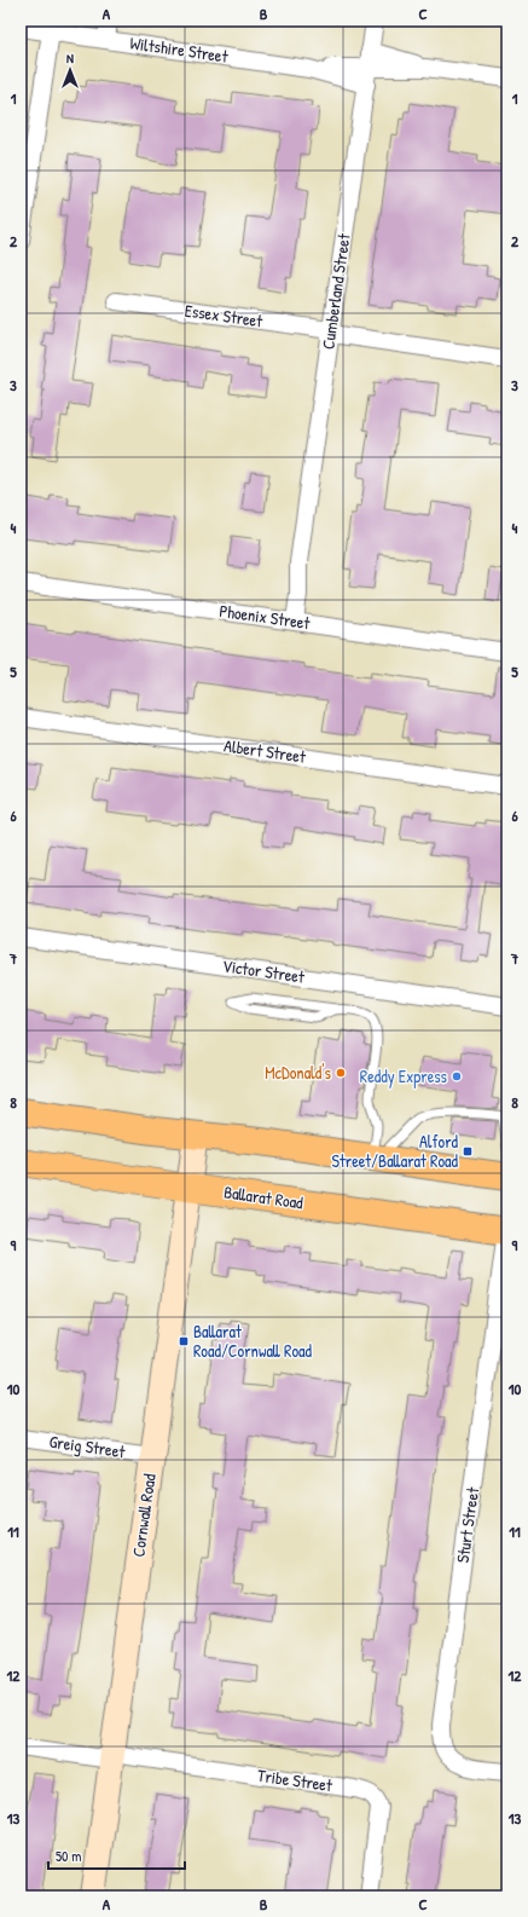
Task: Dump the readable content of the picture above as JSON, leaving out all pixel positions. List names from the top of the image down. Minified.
{"streets":{"highway":["Ballarat Road"],"street":["Wiltshire Street","Cumberland Street","Essex Street","Phoenix Street","Albert Street","Victor Street","Greig Street","Cornwall Road","Sturt Street","Tribe Street"]},"crossings":[["Wiltshire Street","Cumberland Street"],["Cumberland Street","Essex Street"],["Cumberland Street","Phoenix Street"],["Ballarat Road","Cornwall Road"],["Ballarat Road","Sturt Street"],["Greig Street","Cornwall Road"],["Cornwall Road","Tribe Street"]],"places":{"other":["McDonald's","Reddy Express"],"transit":["Alford Street/Ballarat Road","Ballarat Road/Cornwall Road"]},"scale_bar":"50 m","north":"top","grid":{"columns":["A","B","C"],"rows":["1","2","3","4","5","6","7","8","9","10","11","12","13"]}}
